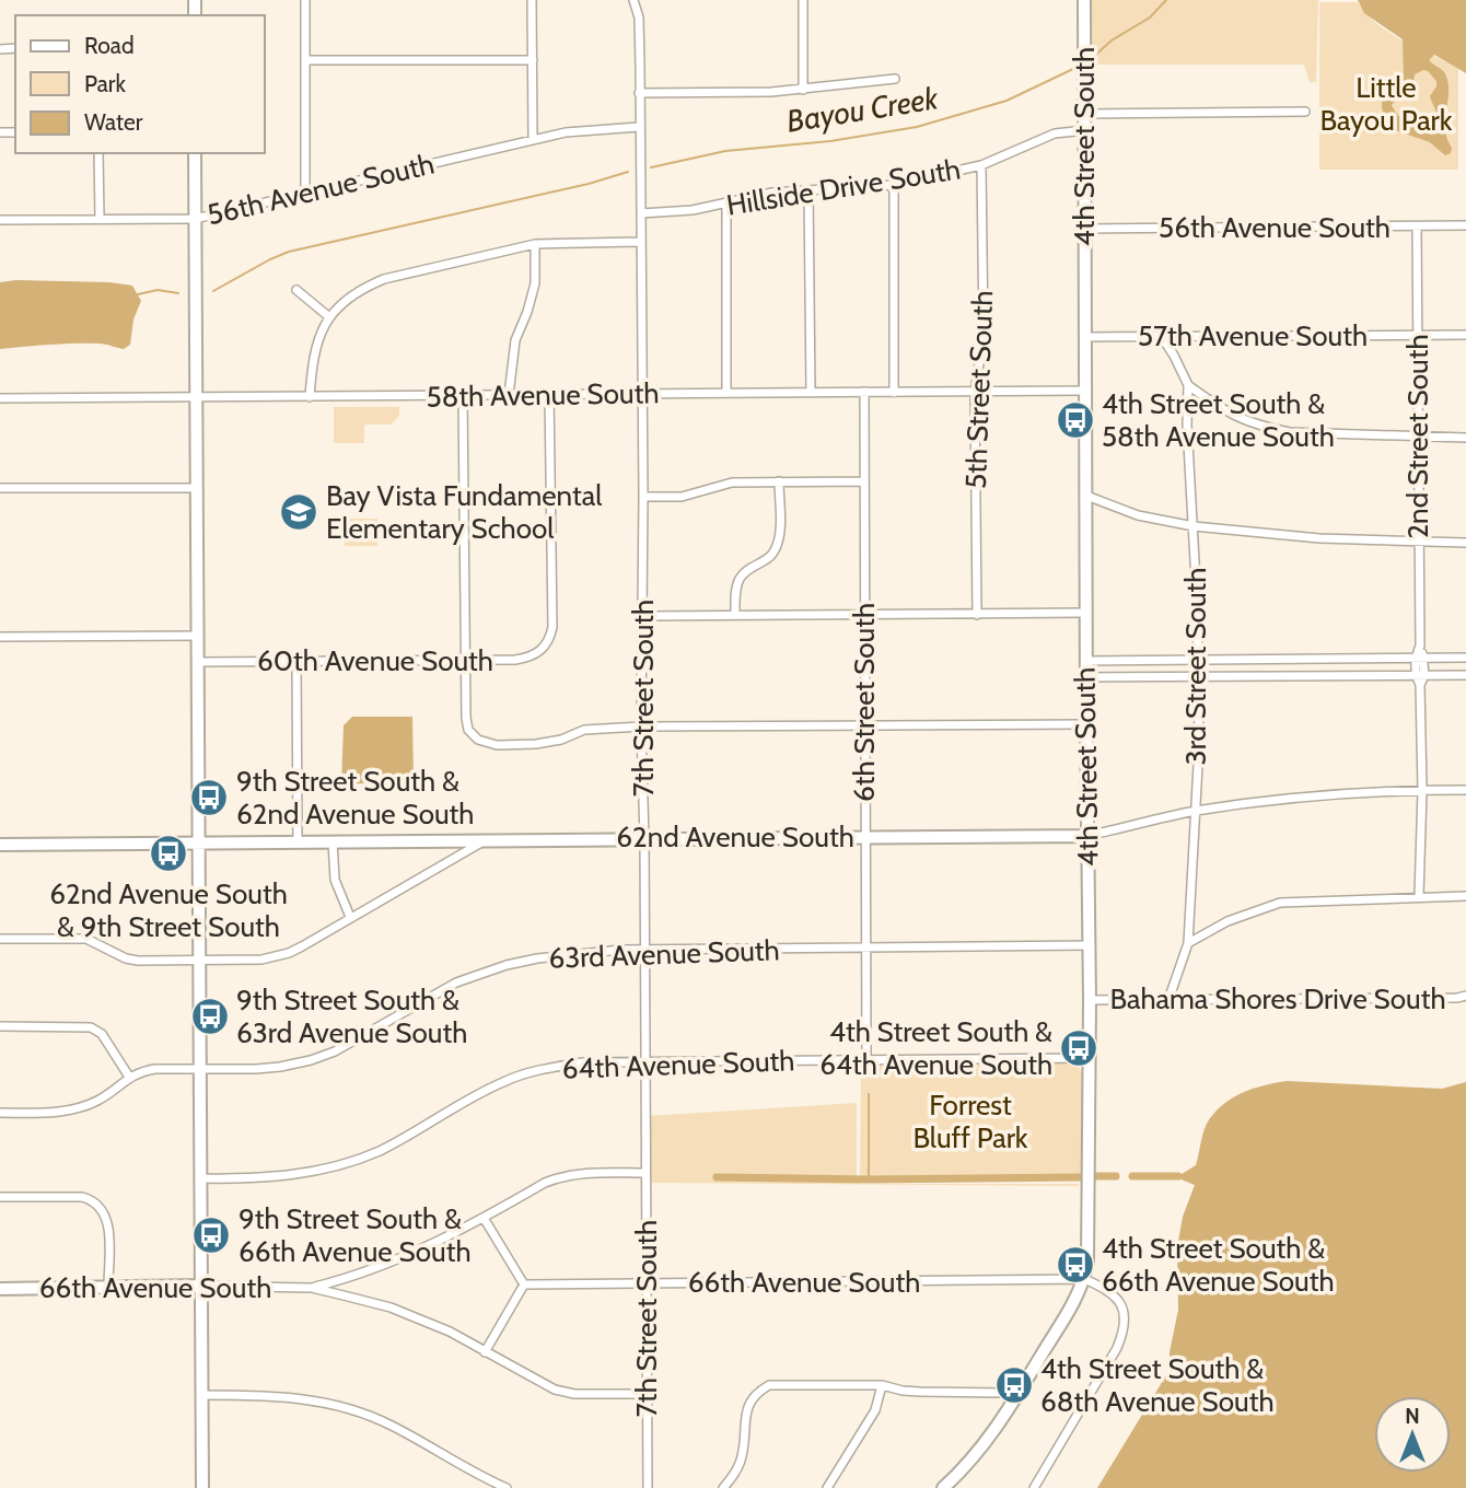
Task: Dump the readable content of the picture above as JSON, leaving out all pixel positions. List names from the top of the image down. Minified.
{"streets":{"street":["4th Street South","Hillside Drive South","56th Avenue South","57th Avenue South","5th Street South","58th Avenue South","2nd Street South","60th Avenue South","3rd Street South","7th Street South","6th Street South","62nd Avenue South","63rd Avenue South","Bahama Shores Drive South","64th Avenue South","66th Avenue South"]},"crossings":[["4th Street South","Hillside Drive South"],["4th Street South","56th Avenue South"],["4th Street South","57th Avenue South"],["4th Street South","58th Avenue South"],["4th Street South","62nd Avenue South"],["4th Street South","63rd Avenue South"],["4th Street South","Bahama Shores Drive South"],["4th Street South","64th Avenue South"],["4th Street South","66th Avenue South"],["Hillside Drive South","5th Street South"],["Hillside Drive South","7th Street South"],["56th Avenue South","2nd Street South"],["56th Avenue South","7th Street South"],["57th Avenue South","2nd Street South"],["57th Avenue South","3rd Street South"],["5th Street South","58th Avenue South"],["58th Avenue South","60th Avenue South"],["58th Avenue South","7th Street South"],["58th Avenue South","6th Street South"],["2nd Street South","62nd Avenue South"],["3rd Street South","62nd Avenue South"],["3rd Street South","Bahama Shores Drive South"],["7th Street South","62nd Avenue South"],["7th Street South","63rd Avenue South"],["7th Street South","64th Avenue South"],["7th Street South","66th Avenue South"],["6th Street South","62nd Avenue South"],["6th Street South","63rd Avenue South"],["6th Street South","64th Avenue South"]],"water":["Bayou Creek"],"parks":["Little Bayou Park","Forrest Bluff Park"],"places":{"bus stop":["4th Street South & 58th Avenue South","9th Street South & 62nd Avenue South","62nd Avenue South & 9th Street South","9th Street South & 63rd Avenue South","4th Street South & 64th Avenue South","9th Street South & 66th Avenue South","4th Street South & 66th Avenue South","4th Street South & 68th Avenue South"],"school or university":["Bay Vista Fundamental Elementary School"]},"legend":["Road","Park","Water"],"north":"top"}
